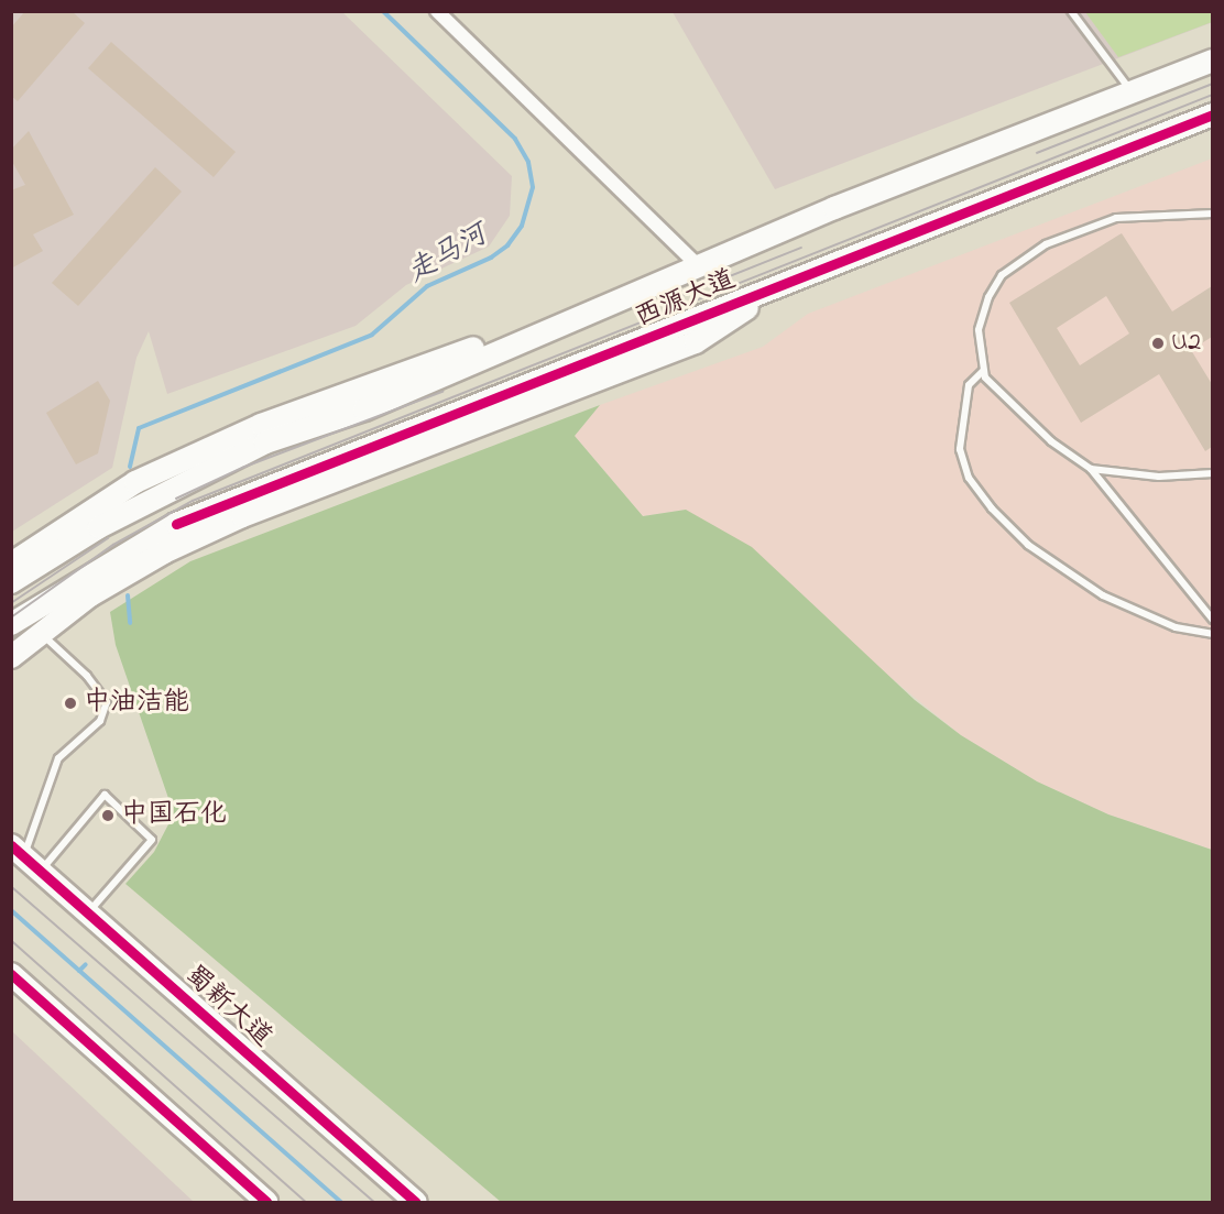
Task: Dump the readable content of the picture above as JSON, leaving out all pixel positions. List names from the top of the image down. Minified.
{"streets":{"main road":["西源大道","蜀新大道"]},"water":["走马河"],"places":["U2","中油洁能","中国石化"]}
